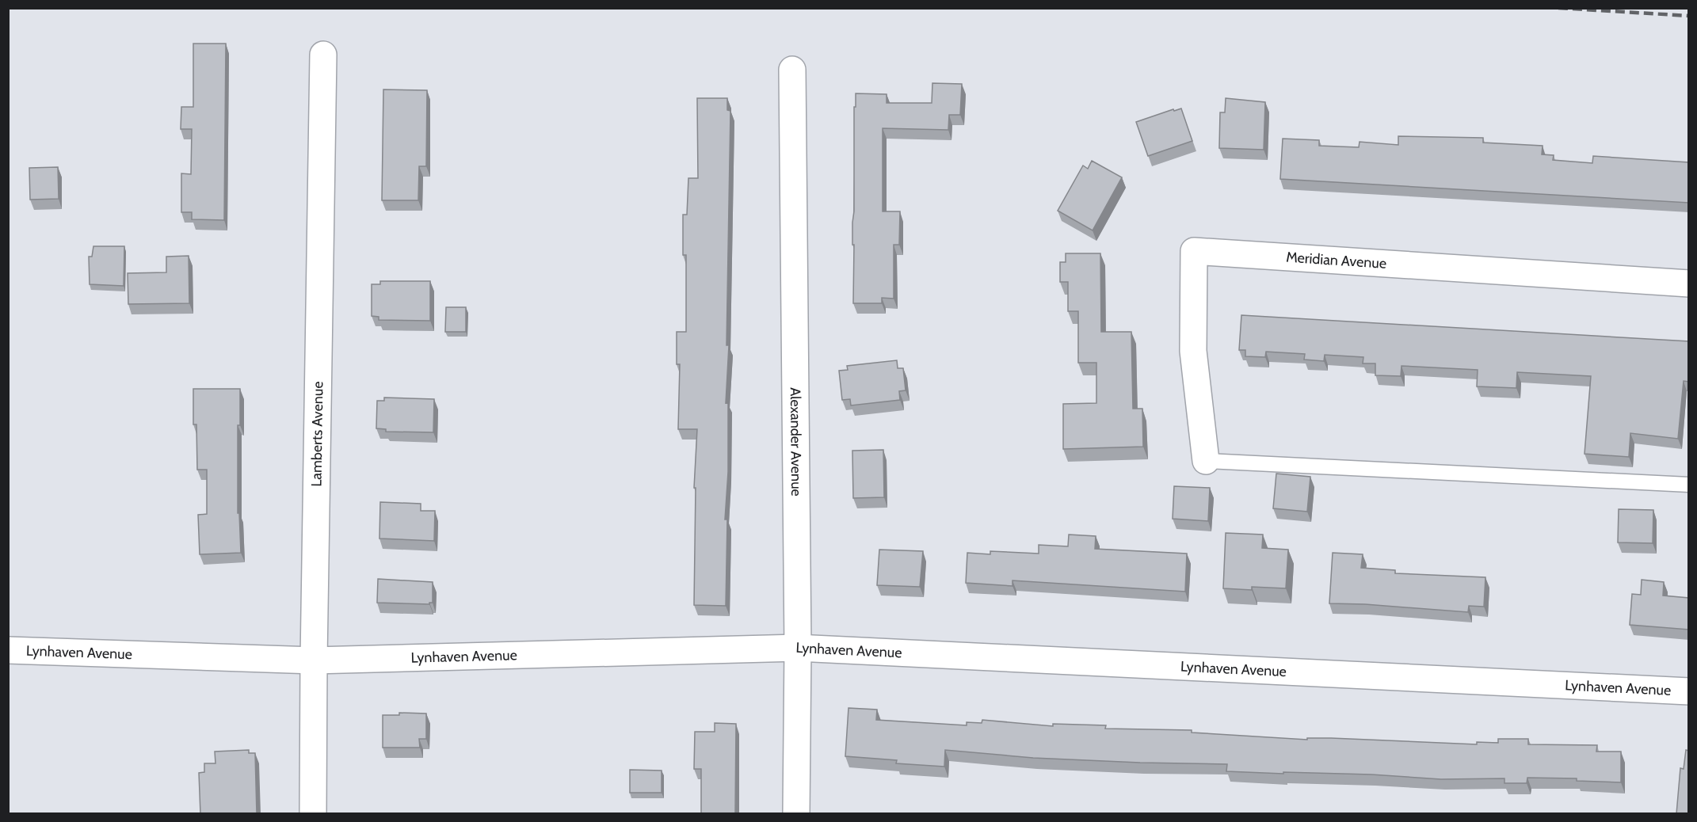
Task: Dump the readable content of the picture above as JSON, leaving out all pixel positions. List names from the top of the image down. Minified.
{"streets":{"street":["Meridian Avenue","Lamberts Avenue","Alexander Avenue","Lynhaven Avenue"]},"crossings":[["Lamberts Avenue","Lynhaven Avenue"],["Alexander Avenue","Lynhaven Avenue"]]}
